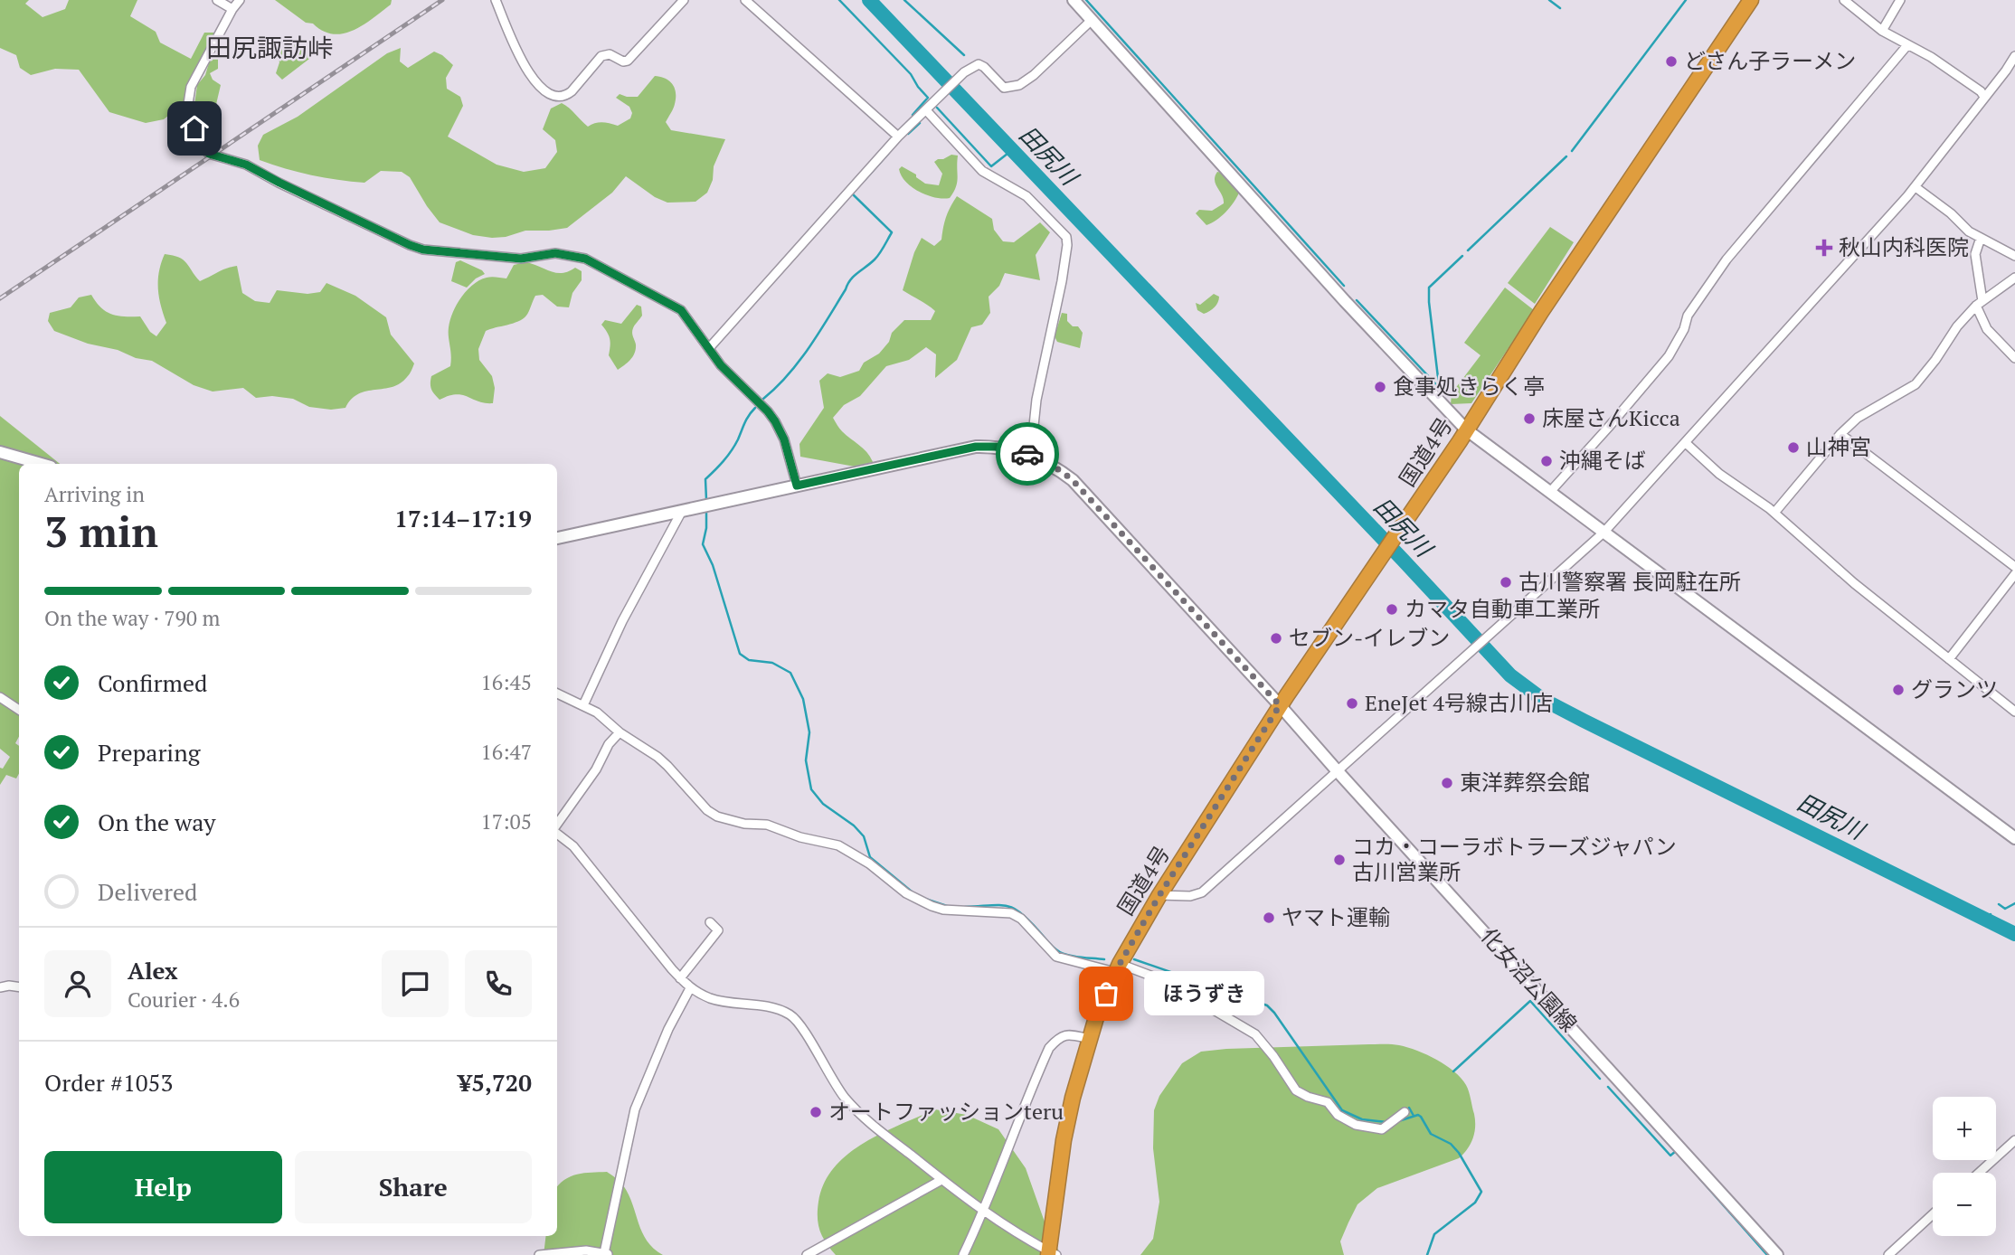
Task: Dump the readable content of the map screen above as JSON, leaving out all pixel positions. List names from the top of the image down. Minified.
{"streets":{"highway":["国道4号"],"street":["化女沼公園線"]},"crossings":[["国道4号","化女沼公園線"]],"districts":["田尻諏訪峠"],"water":["田尻川"],"places":{"other":["どさん子ラーメン","食事処きらく亭","床屋さんKicca","山神宮","沖縄そば","古川警察署 長岡駐在所","カマタ自動車工業所","セブン-イレブン","グランツ","EneJet 4号線古川店","東洋葬祭会館","コカ・コーラボトラーズジャパン 古川営業所","ヤマト運輸","ほうずき","オートファッションteru"],"health":["秋山内科医院"]},"page":{"heading":["3 min","Arriving in","17:14–17:19"],"panel":["Alex","Courier · 4.6","Order #1053","¥5,720"],"bar":"On the way · 790 m","list":[["Confirmed","16:45"],["Preparing","16:47"],["On the way","17:05"],"Delivered"],"bubble":"ほうずき","map_buttons":["+","−"],"buttons":["Help","Share"]}}
